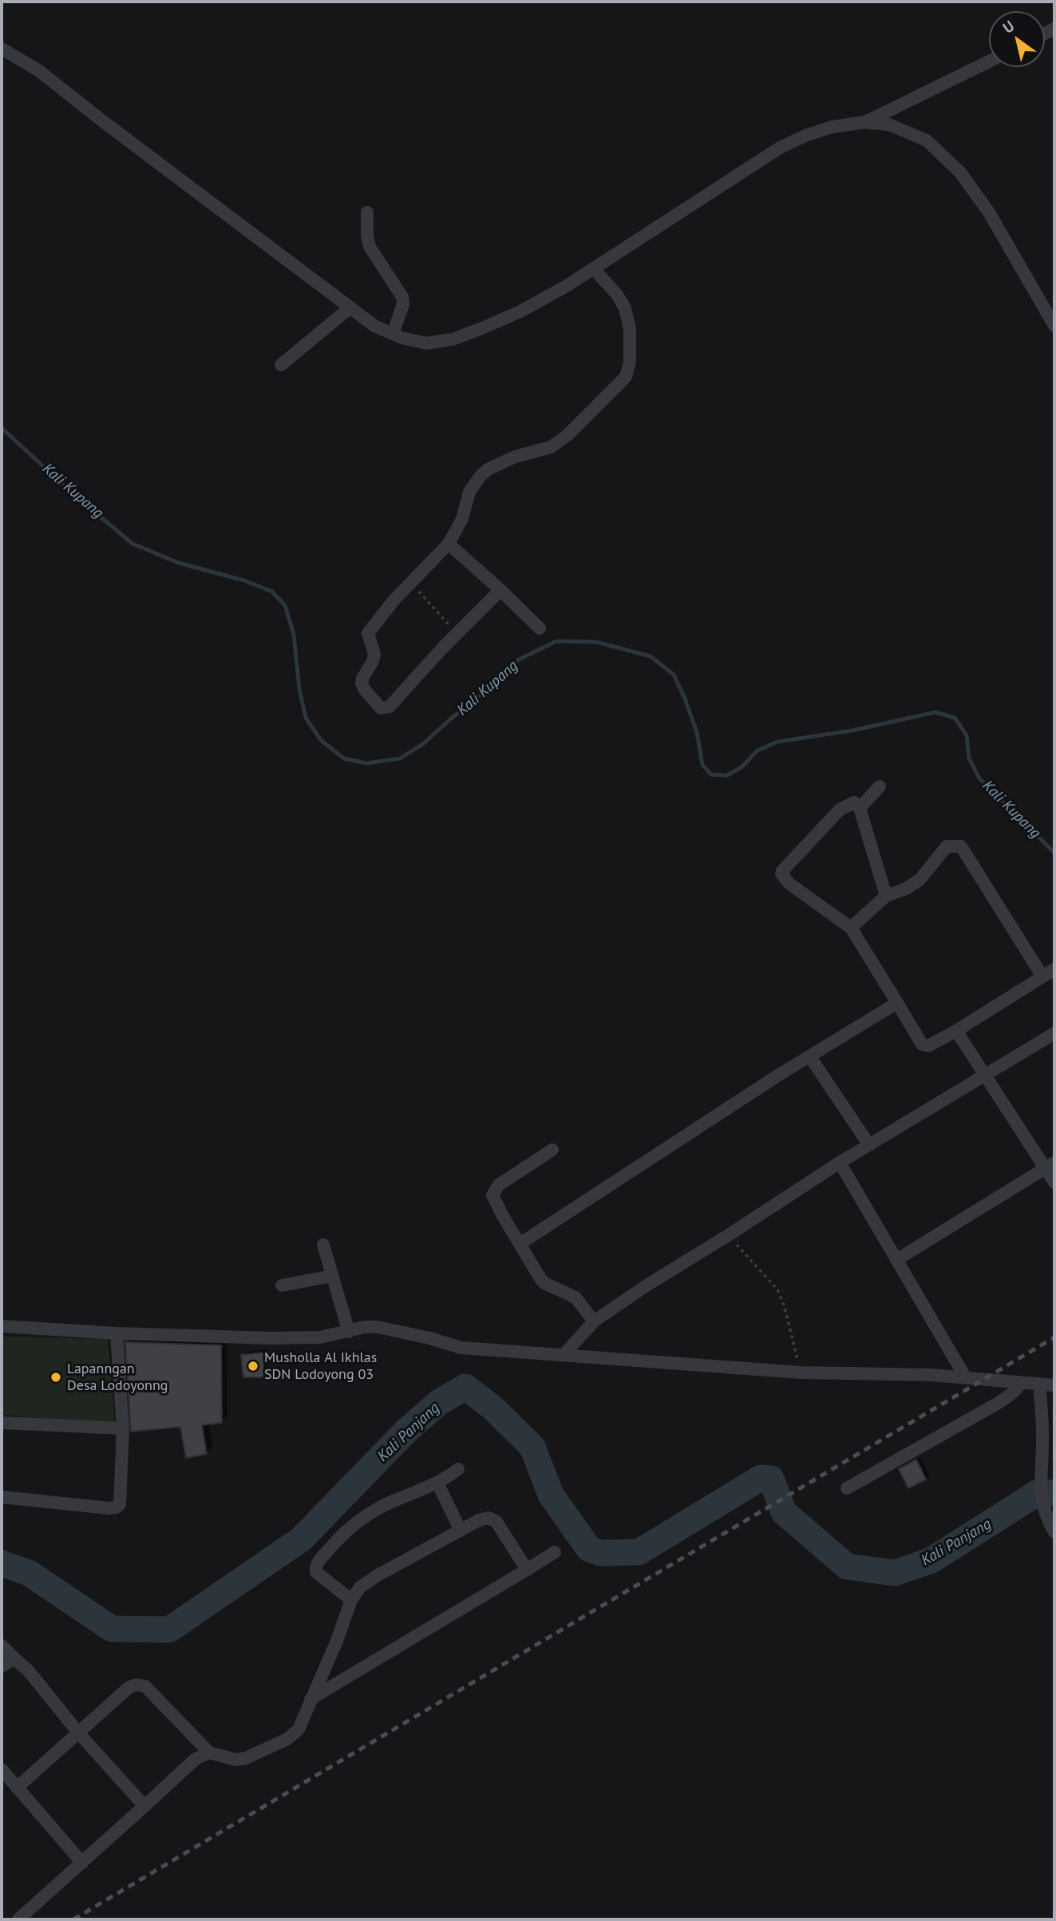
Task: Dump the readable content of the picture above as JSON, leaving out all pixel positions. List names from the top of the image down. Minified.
{"water":["Kali Kupang","Kali Panjang"],"places":["Musholla Al Ikhlas SDN Lodoyong 03","Lapanngan Desa Lodoyonng"],"north":"top left"}
